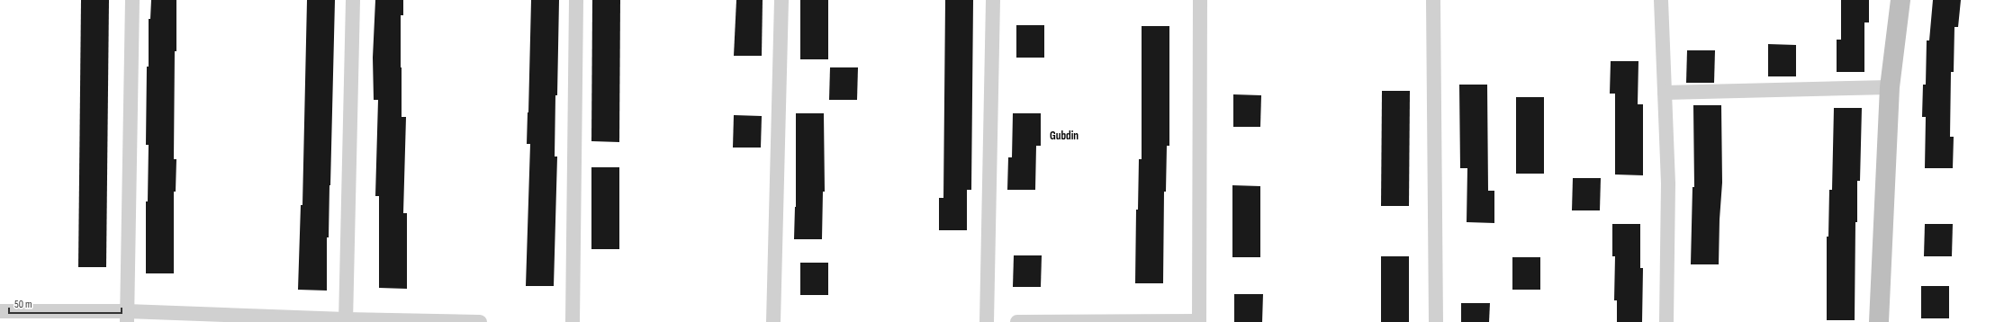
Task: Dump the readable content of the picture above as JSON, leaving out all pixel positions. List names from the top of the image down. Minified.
{"districts":["Gubdin"],"scale_bar":"50 m"}
